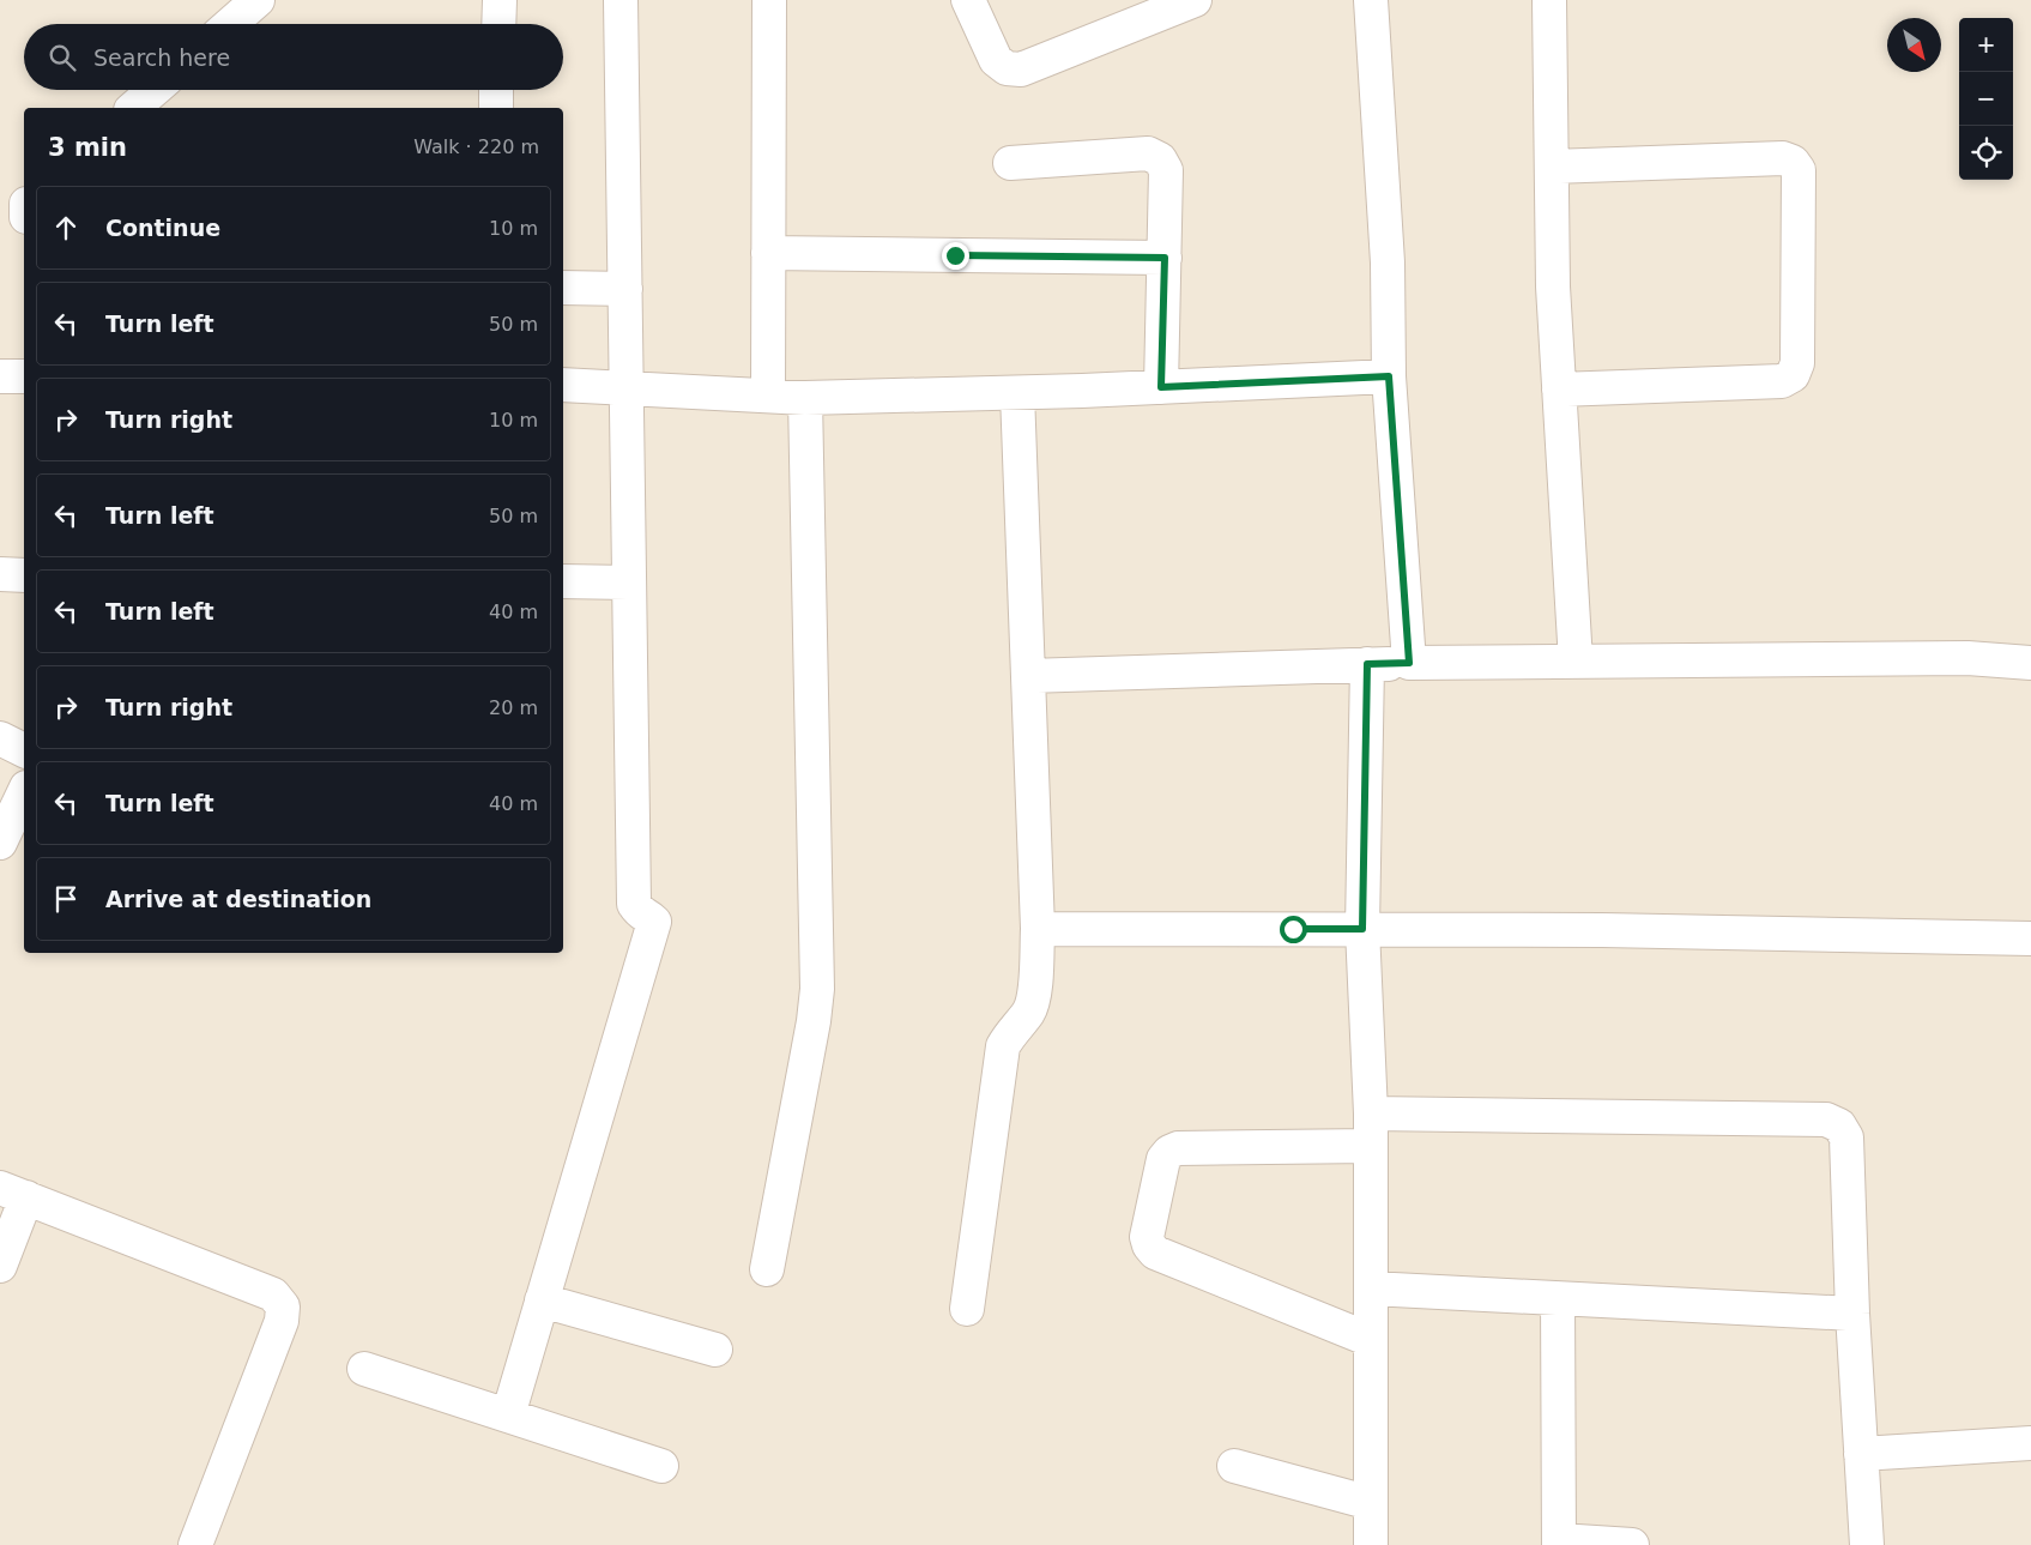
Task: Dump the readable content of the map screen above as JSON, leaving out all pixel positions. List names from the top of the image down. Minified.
{"north":"bottom right","page":{"map_buttons":["+","−"],"search":"Search here","heading":["3 min","Walk · 220 m"],"list":[["Continue","10 m"],["Turn left","50 m"],["Turn right","10 m"],["Turn left","50 m"],["Turn left","40 m"],["Turn right","20 m"],["Turn left","40 m"],"Arrive at destination"]}}
